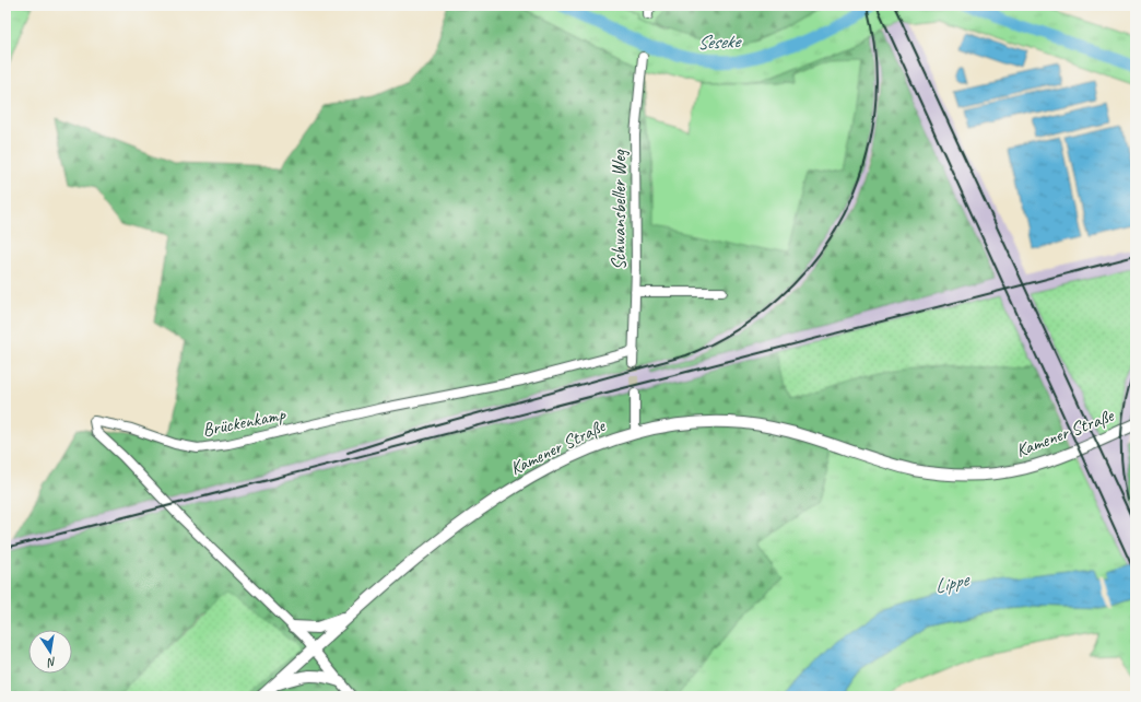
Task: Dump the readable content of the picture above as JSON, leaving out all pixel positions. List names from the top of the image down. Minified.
{"streets":{"main road":["Kamener Straße"],"street":["Schwansbeller Weg","Brückenkamp"]},"crossings":[["Schwansbeller Weg","Brückenkamp"],["Brückenkamp","Kamener Straße"]],"water":["Seseke","Lippe"],"north":"bottom"}
